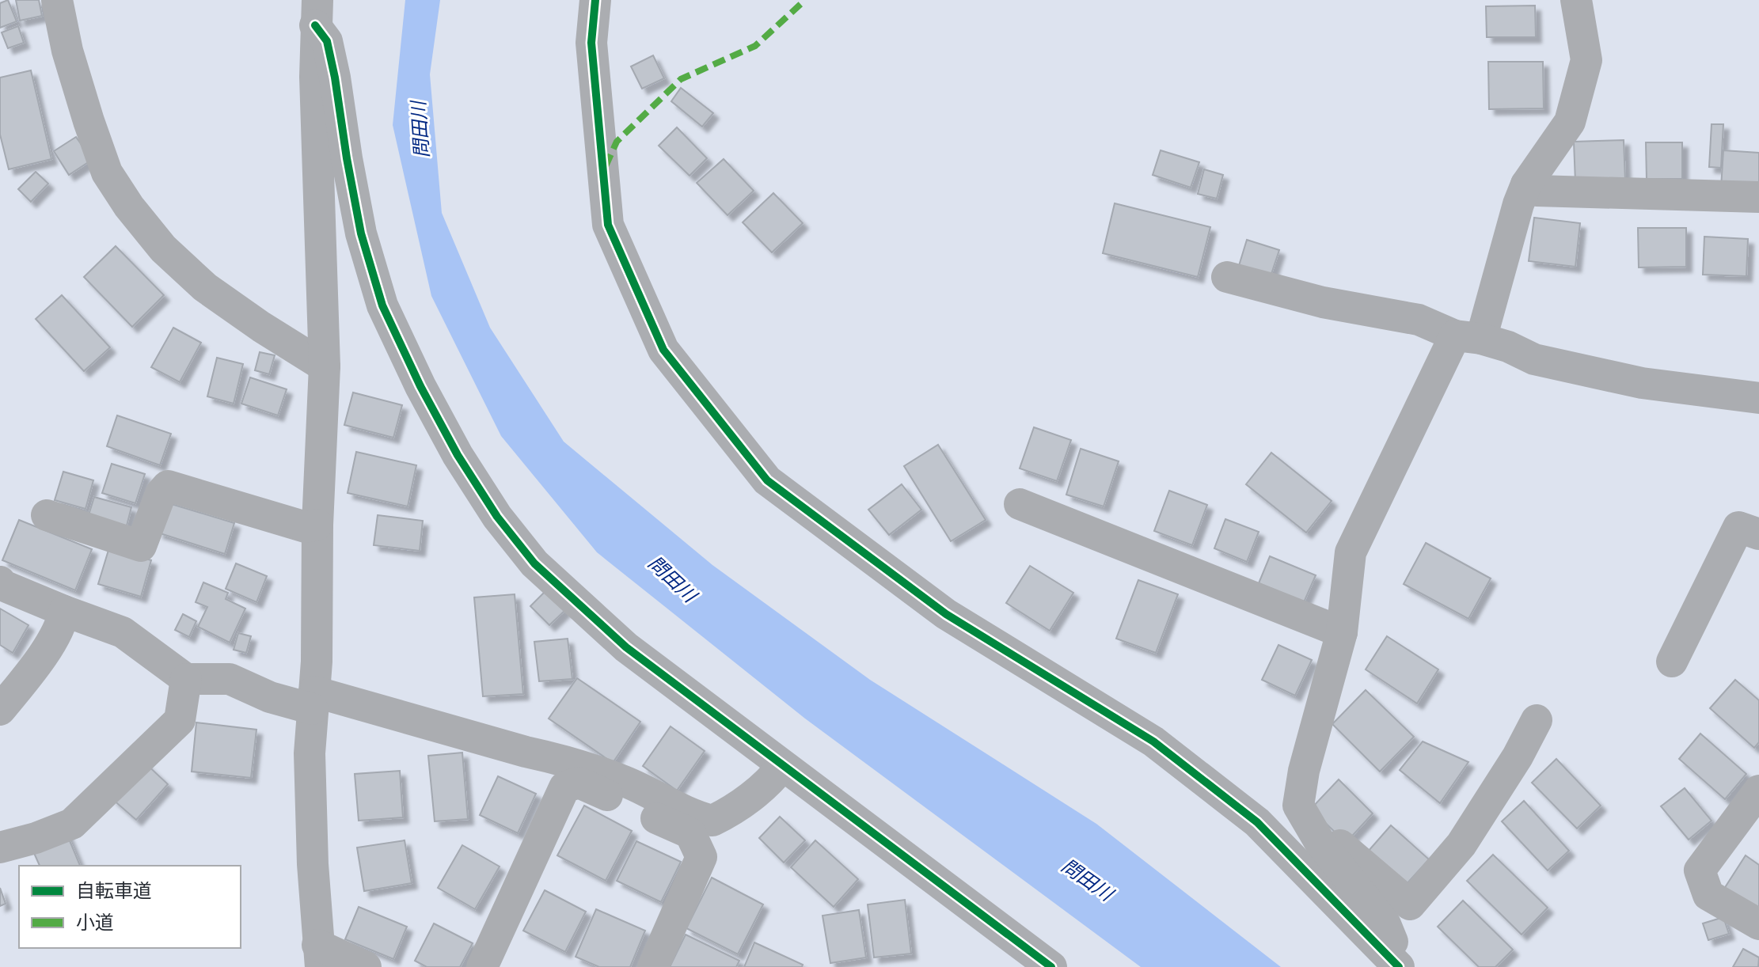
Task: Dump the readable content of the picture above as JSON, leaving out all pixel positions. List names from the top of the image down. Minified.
{"water":["問田川"],"legend":["自転車道","小道"]}
